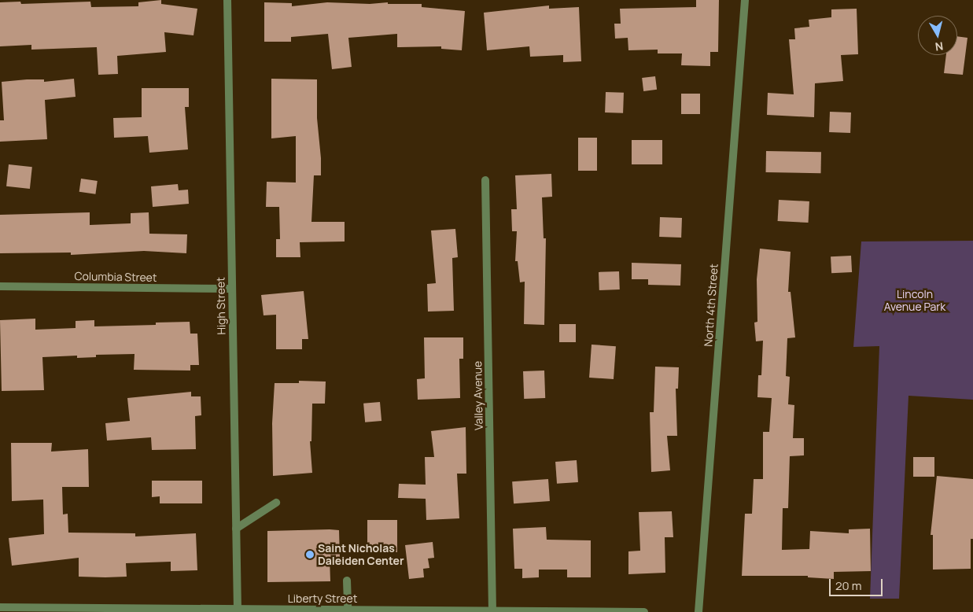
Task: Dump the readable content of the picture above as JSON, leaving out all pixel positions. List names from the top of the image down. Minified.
{"streets":{"street":["Columbia Street","North 4th Street","High Street","Valley Avenue","Liberty Street"]},"crossings":[["Columbia Street","High Street"],["High Street","Liberty Street"],["Valley Avenue","Liberty Street"]],"parks":["Lincoln Avenue Park"],"places":["Saint Nicholas Daleiden Center"],"scale_bar":"20 m","north":"bottom"}
